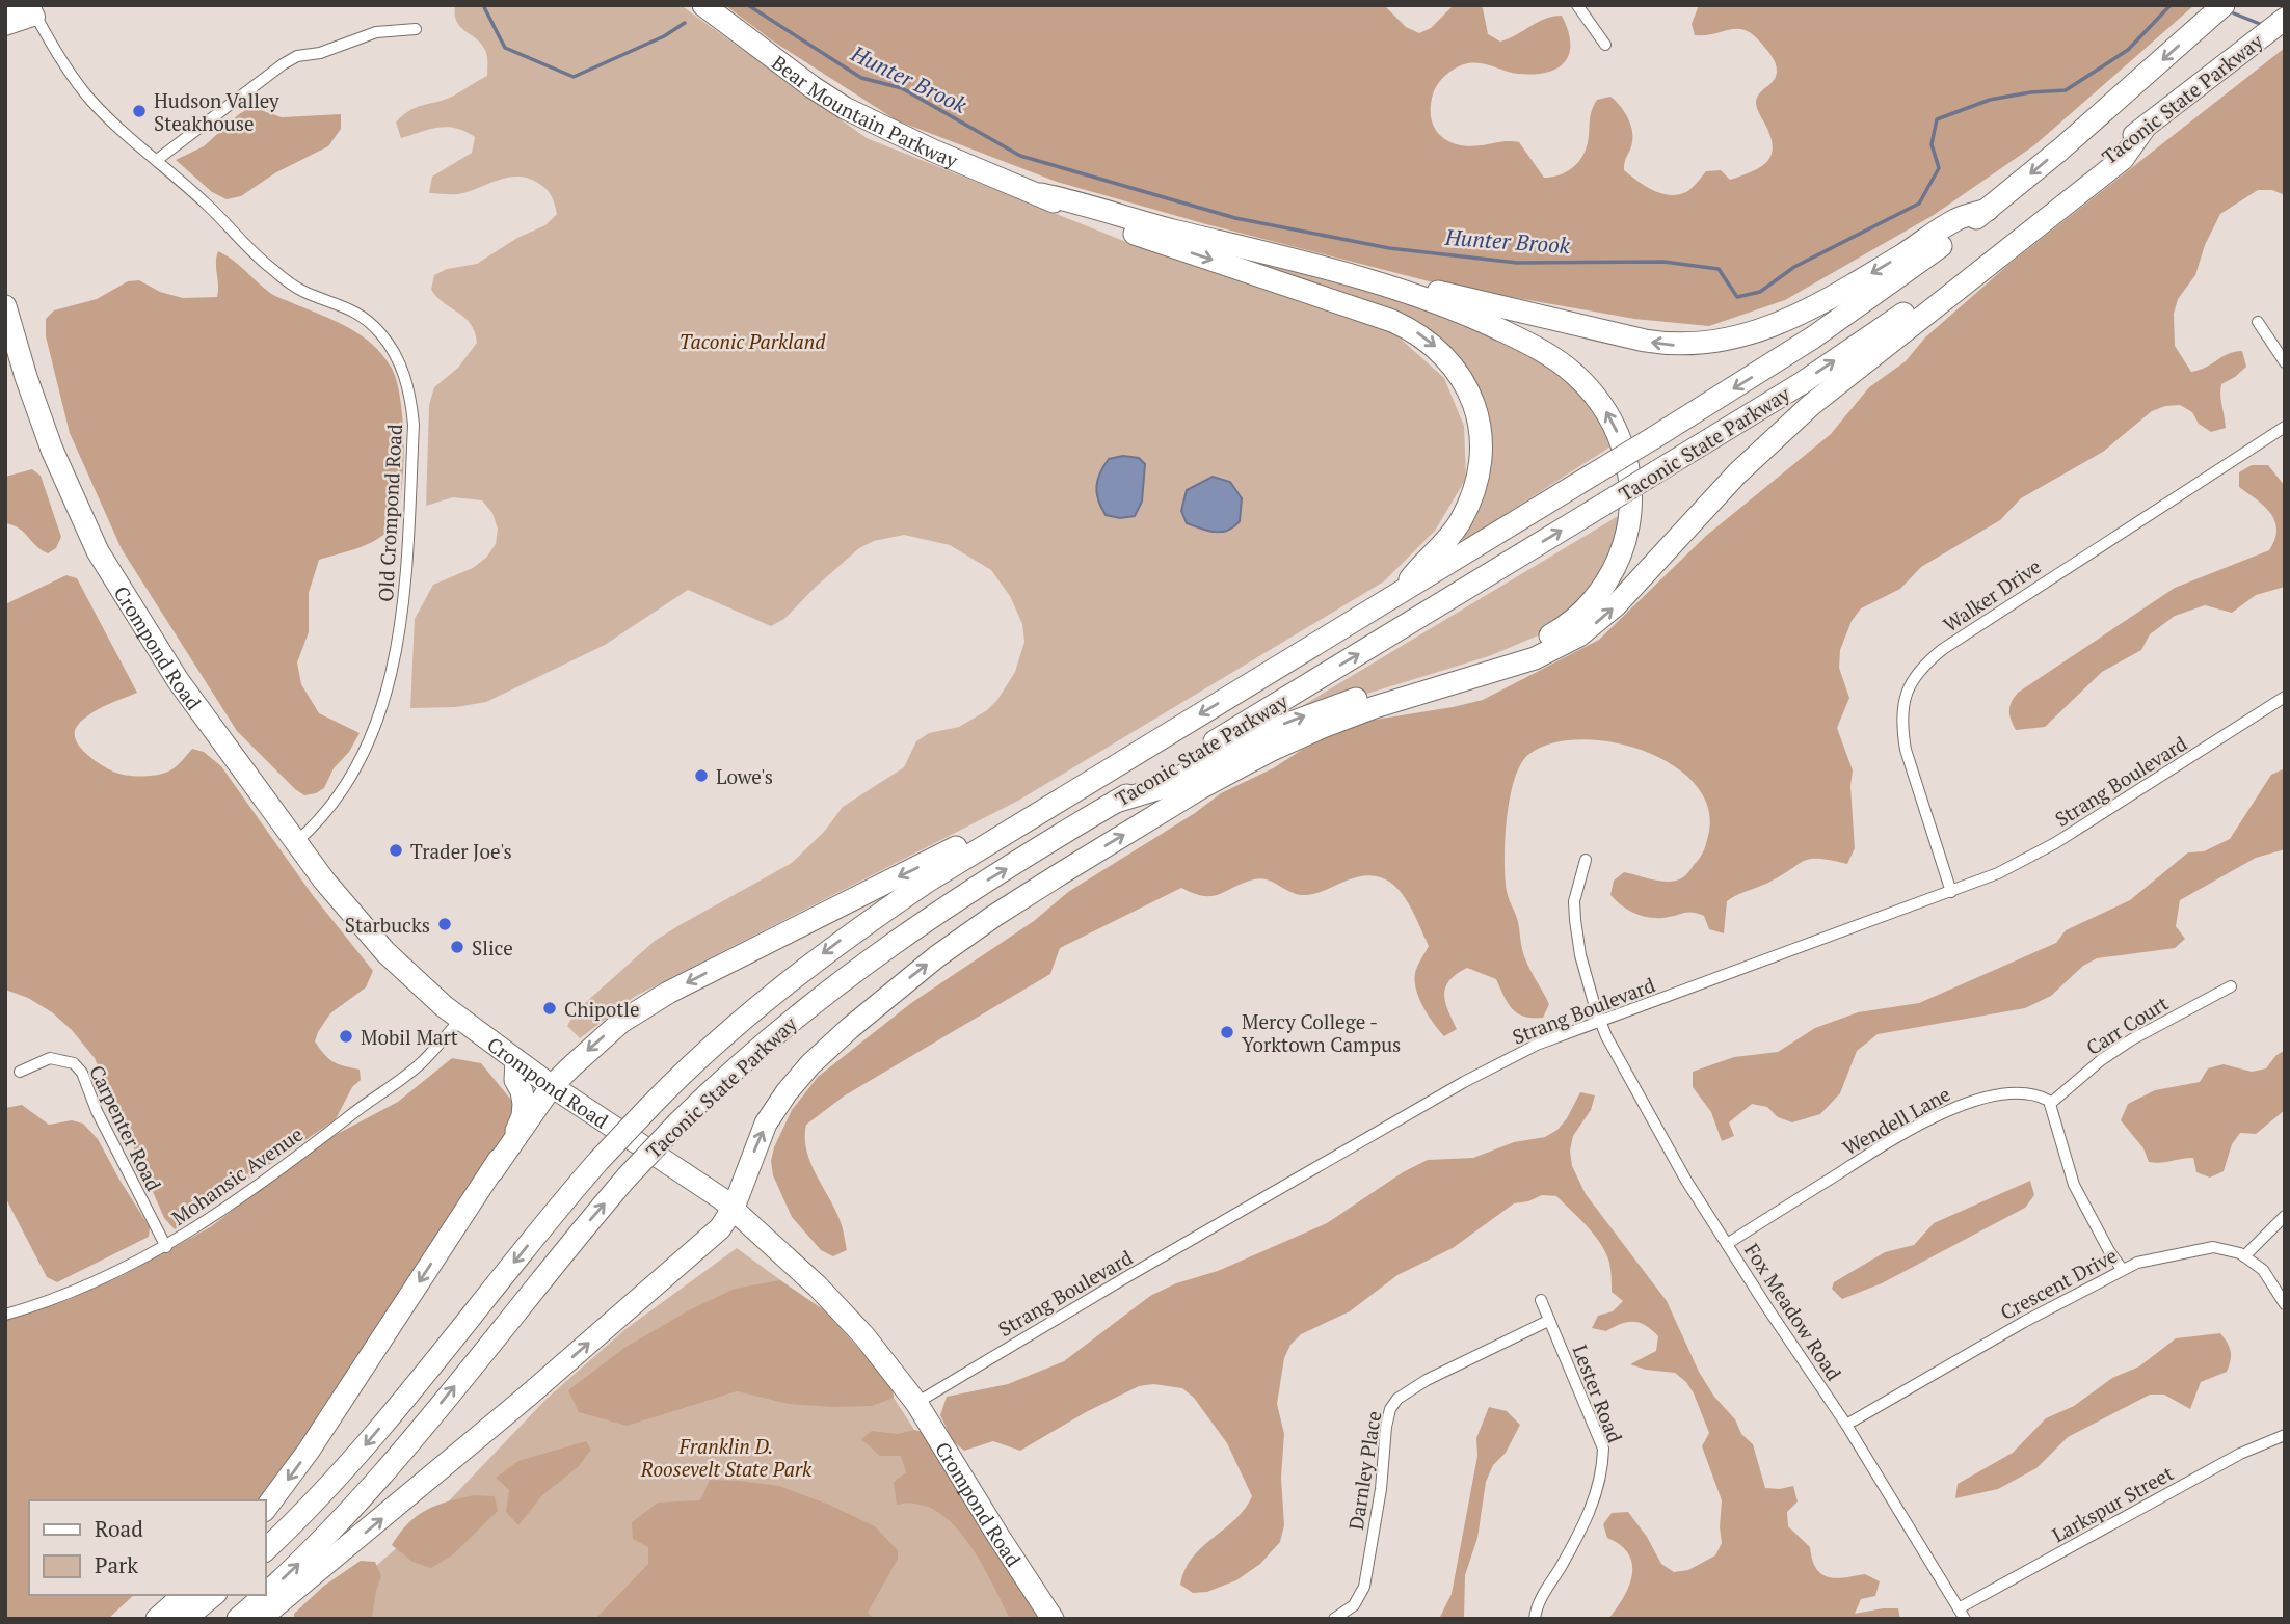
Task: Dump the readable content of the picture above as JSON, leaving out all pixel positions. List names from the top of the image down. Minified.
{"streets":{"highway":["Taconic State Parkway","Bear Mountain Parkway","Crompond Road"],"street":["Old Crompond Road","Walker Drive","Strang Boulevard","Carr Court","Wendell Lane","Carpenter Road","Mohansic Avenue","Crescent Drive","Fox Meadow Road","Lester Road","Darnley Place","Larkspur Street"]},"crossings":[["Old Crompond Road","Crompond Road"],["Walker Drive","Strang Boulevard"],["Crompond Road","Strang Boulevard"],["Crompond Road","Mohansic Avenue"],["Strang Boulevard","Fox Meadow Road"],["Carr Court","Wendell Lane"],["Wendell Lane","Fox Meadow Road"],["Carpenter Road","Mohansic Avenue"],["Crescent Drive","Fox Meadow Road"],["Fox Meadow Road","Larkspur Street"],["Lester Road","Darnley Place"]],"water":["Hunter Brook"],"parks":["Taconic Parkland","Franklin D. Roosevelt State Park"],"places":["Hudson Valley Steakhouse","Lowe's","Trader Joe's","Starbucks","Slice","Chipotle","Mercy College - Yorktown Campus","Mobil Mart"],"legend":["Road","Park"]}
